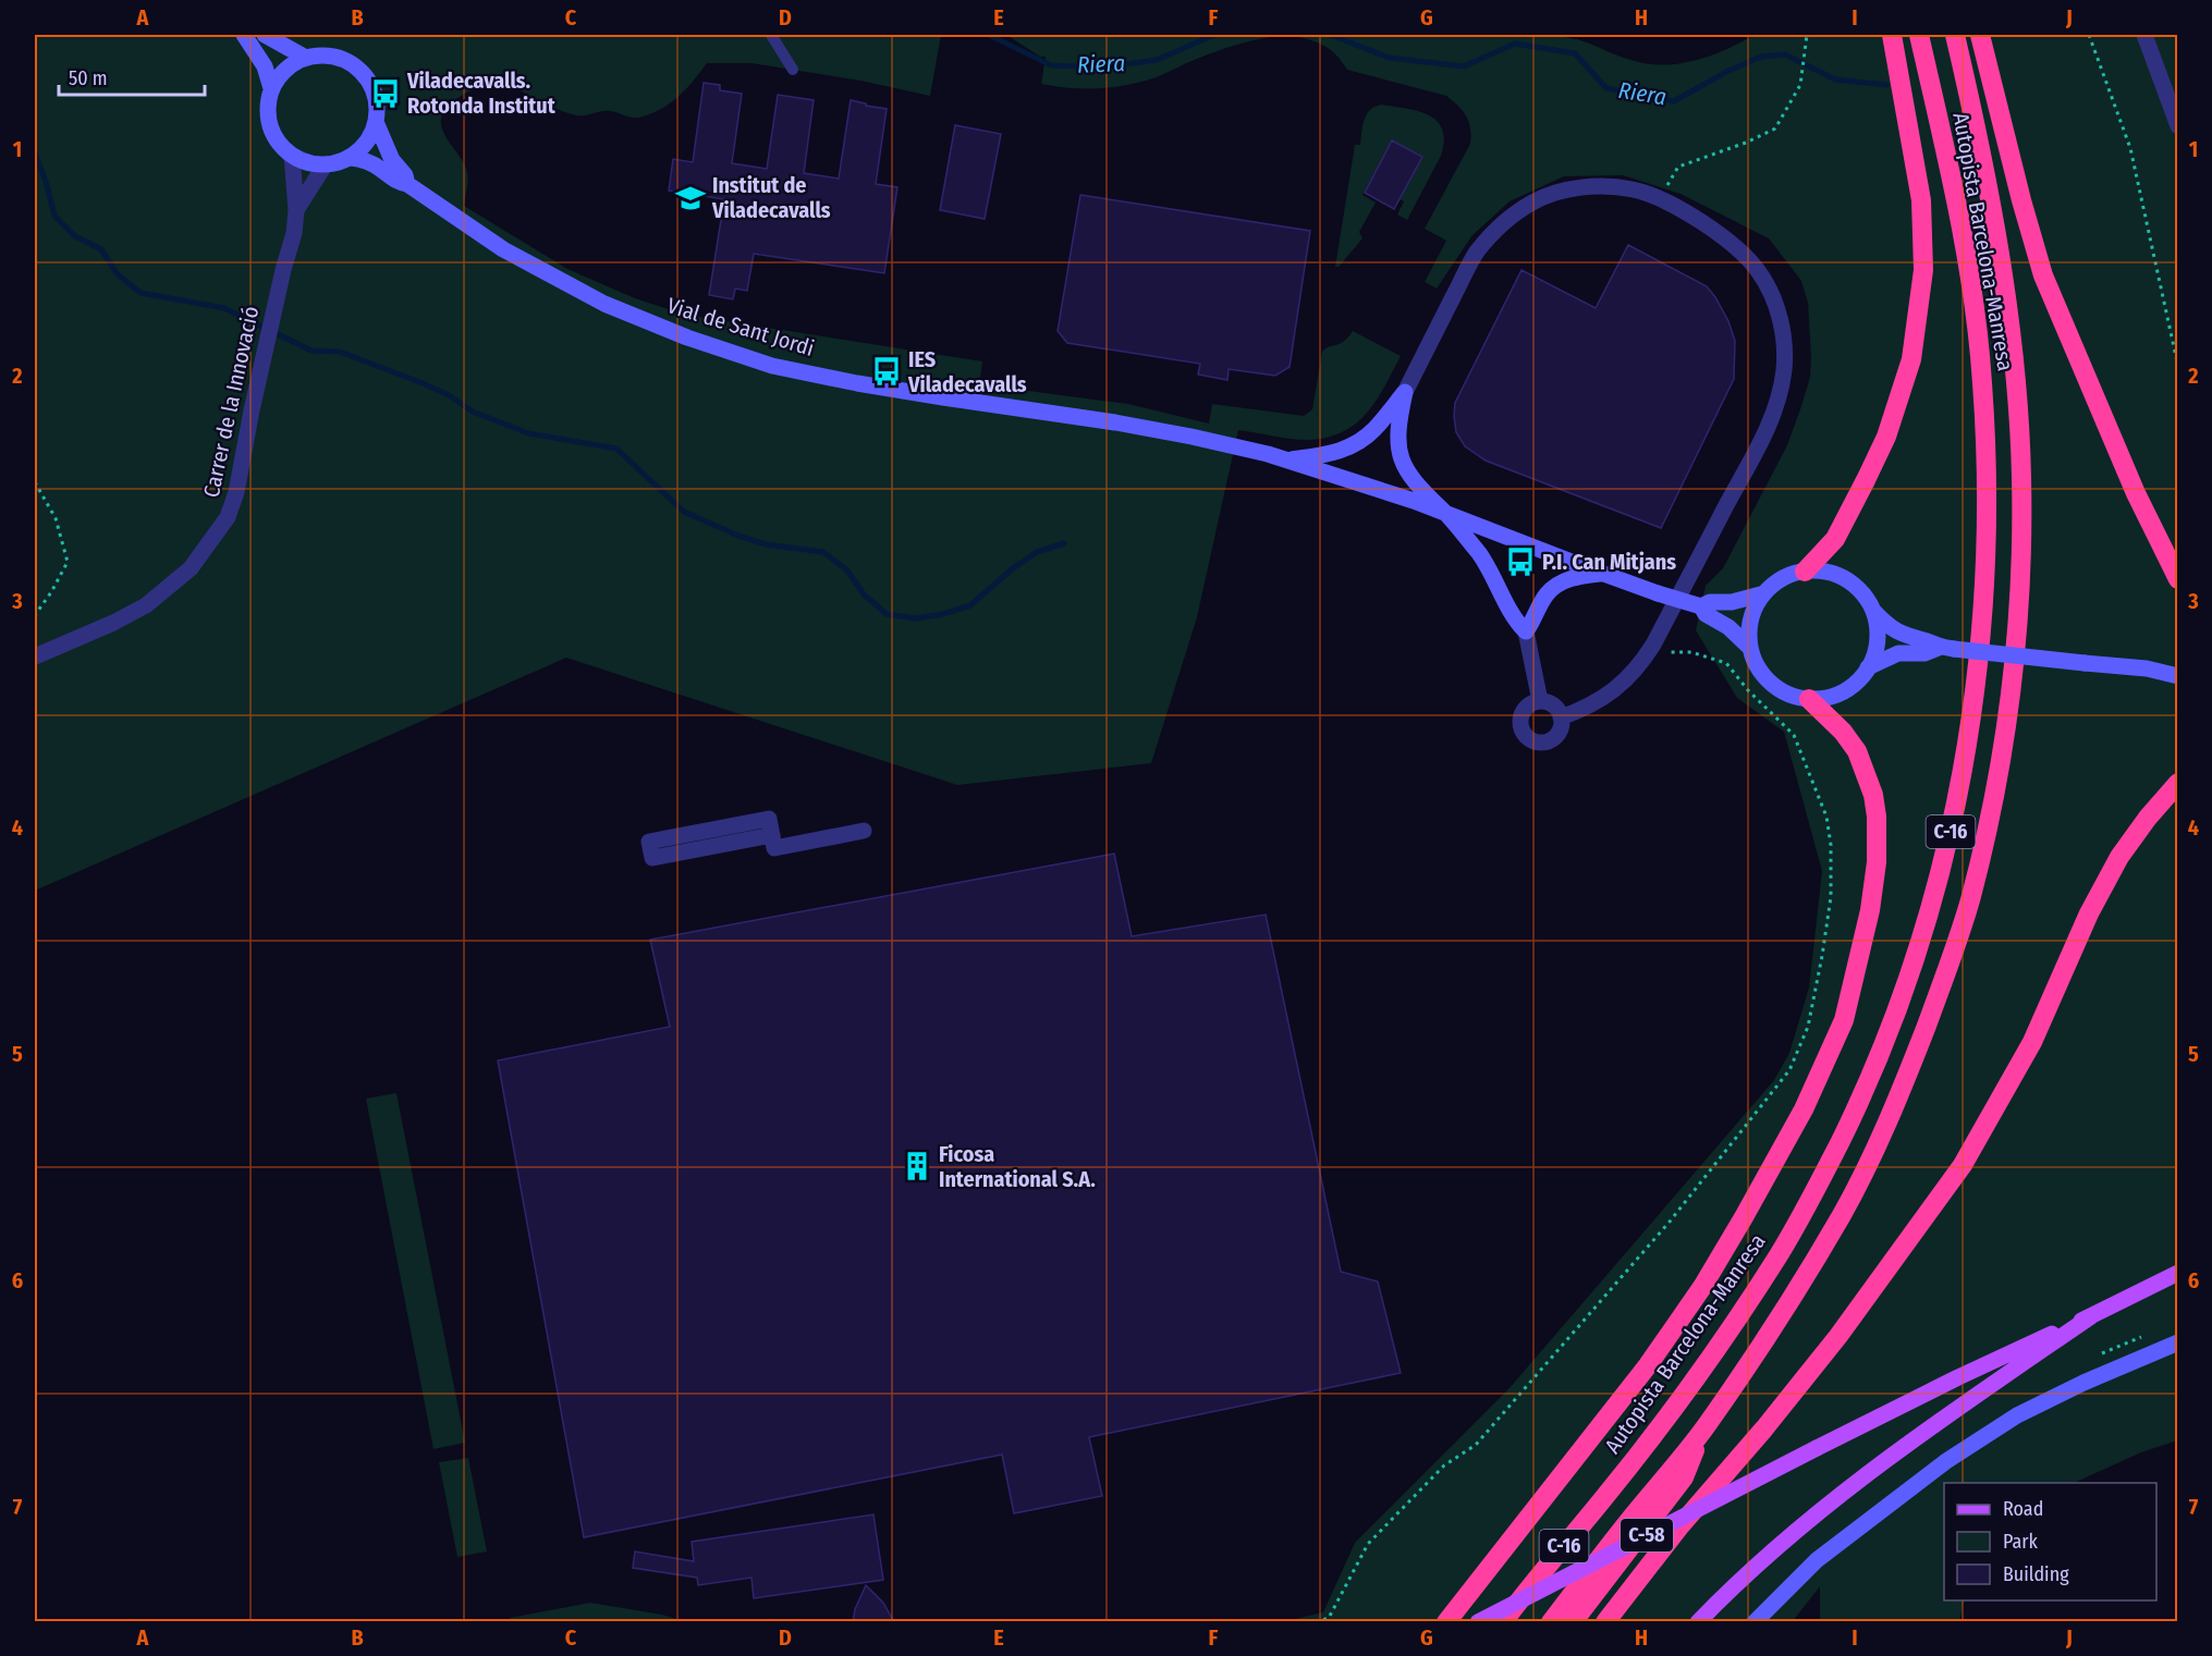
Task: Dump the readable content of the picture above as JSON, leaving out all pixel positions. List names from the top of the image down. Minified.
{"streets":{"highway":["Autopista Barcelona-Manresa","C-16"],"main road":["C-58"],"street":["Vial de Sant Jordi","Carrer de la Innovació"]},"crossings":[["Vial de Sant Jordi","Carrer de la Innovació"]],"water":["Riera"],"places":{"bus stop":["Viladecavalls. Rotonda Institut","IES Viladecavalls","P.I. Can Mitjans"],"school or university":["Institut de Viladecavalls"],"building":["Ficosa International S.A."]},"legend":["Road","Park","Building"],"scale_bar":"50 m","grid":{"columns":["A","B","C","D","E","F","G","H","I","J"],"rows":["1","2","3","4","5","6","7"]}}
